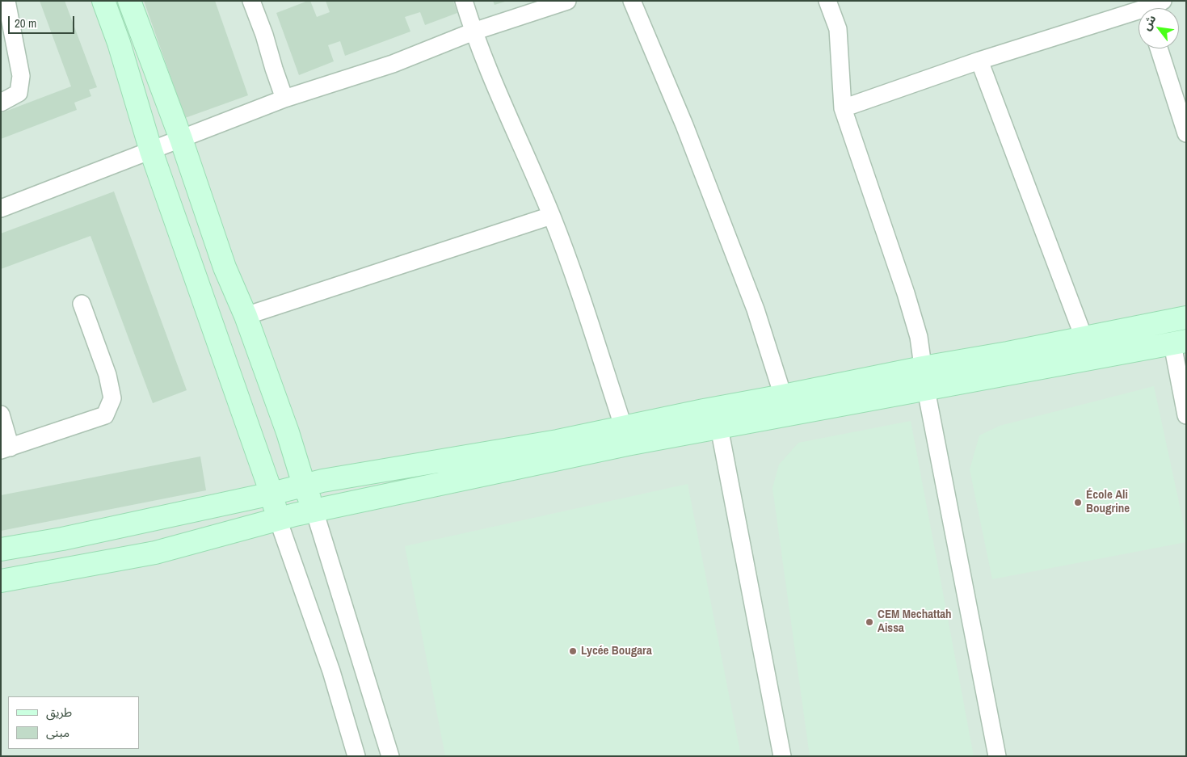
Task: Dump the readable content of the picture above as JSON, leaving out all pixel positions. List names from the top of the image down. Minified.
{"places":["École Ali Bougrine","CEM Mechattah Aissa","Lycée Bougara"],"legend":["طريق","مبنى"],"scale_bar":"20 m","north":"top left"}
